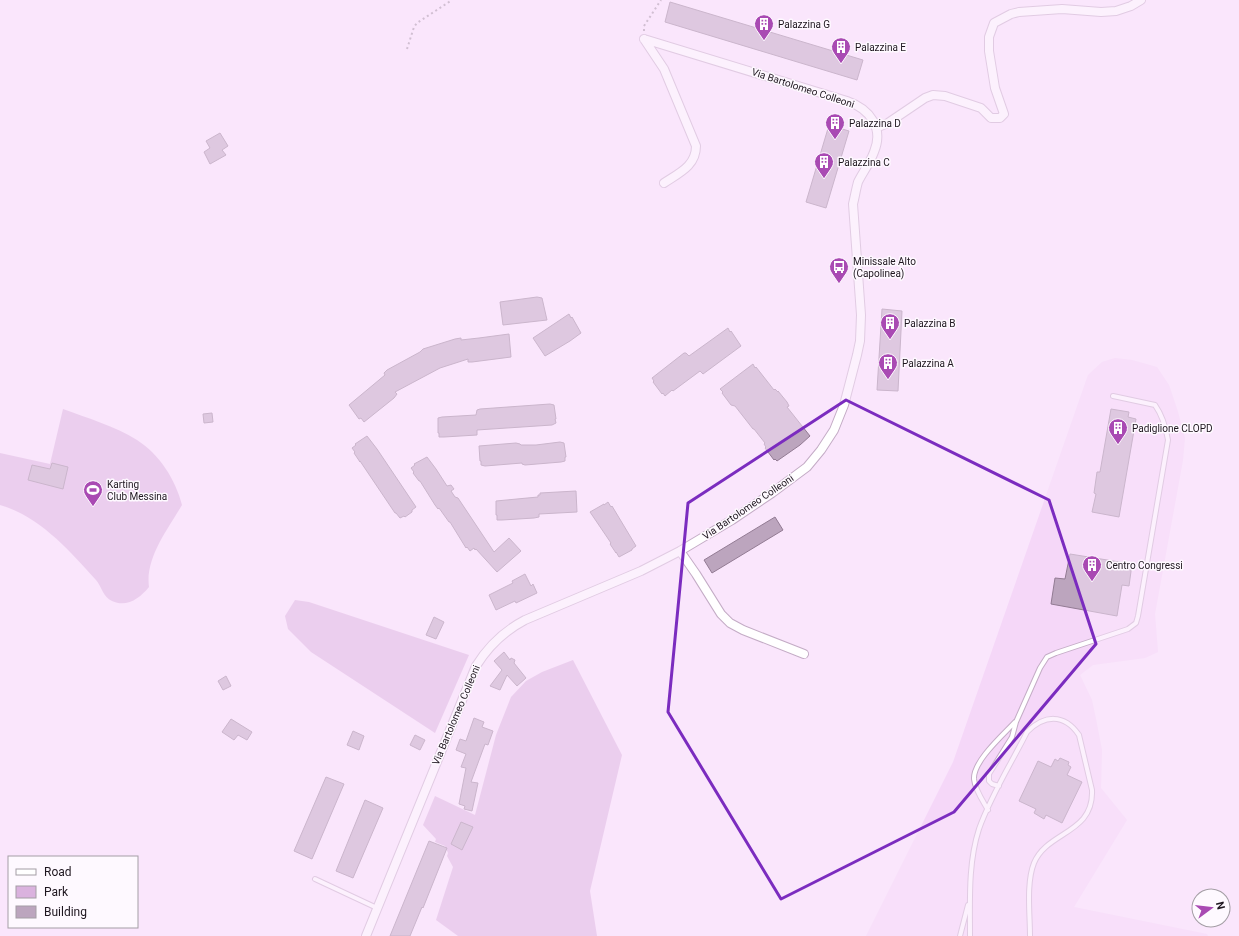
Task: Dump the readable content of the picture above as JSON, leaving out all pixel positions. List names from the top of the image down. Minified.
{"streets":{"street":["Via Bartolomeo Colleoni"]},"places":{"building":["Palazzina G","Palazzina E","Palazzina D","Palazzina C","Palazzina B","Palazzina A","Padiglione CLOPD","Centro Congressi"],"bus stop":["Minissale Alto (Capolinea)"],"sports":["Karting Club Messina"]},"legend":["Road","Park","Building"],"north":"right"}
